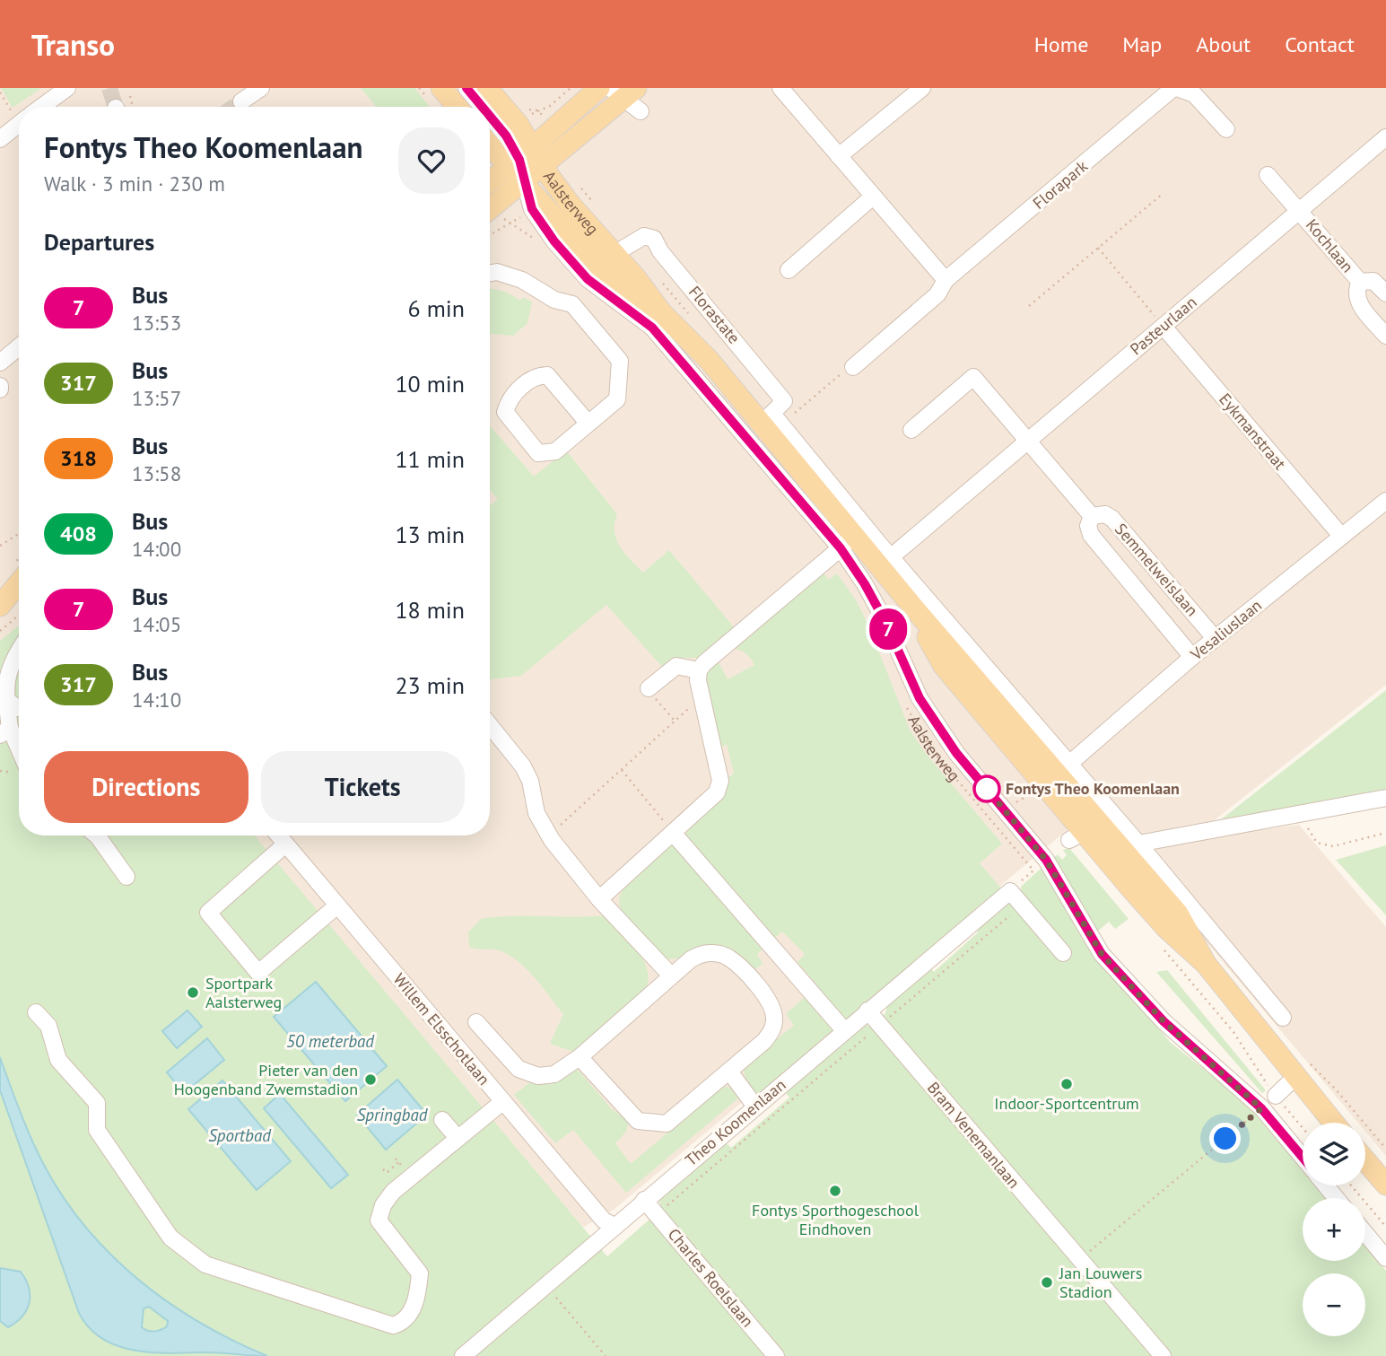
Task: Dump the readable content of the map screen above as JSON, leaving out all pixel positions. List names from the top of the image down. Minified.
{"streets":{"main road":["Aalsterweg"],"street":["Florapark","Kochlaan","Florastate","Pasteurlaan","Eykmanstraat","Semmelweislaan","Vesaliuslaan","Willem Elsschotlaan","Theo Koomenlaan","Bram Venemanlaan","Charles Roelslaan"]},"crossings":[["Aalsterweg","Florastate"],["Aalsterweg","Pasteurlaan"],["Aalsterweg","Vesaliuslaan"],["Kochlaan","Pasteurlaan"],["Pasteurlaan","Eykmanstraat"],["Pasteurlaan","Semmelweislaan"],["Eykmanstraat","Vesaliuslaan"],["Semmelweislaan","Vesaliuslaan"],["Willem Elsschotlaan","Theo Koomenlaan"],["Theo Koomenlaan","Bram Venemanlaan"],["Theo Koomenlaan","Charles Roelslaan"]],"water":["50 meterbad","Springbad","Sportbad"],"places":["Fontys Theo Koomenlaan","Sportpark Aalsterweg","Pieter van den Hoogenband Zwemstadion","Indoor-Sportcentrum","Fontys Sporthogeschool Eindhoven","Jan Louwers Stadion"],"lines":["bus line 7"],"page":{"header":"Transo","nav":["Home","Map","About","Contact"],"on_map":"7","heading":[["Fontys Theo Koomenlaan","Walk · 3 min · 230 m"],"Departures"],"list":[{"mark":"7","name":"Bus","note":"13:53","value":"6 min"},{"mark":"317","name":"Bus","note":"13:57","value":"10 min"},{"mark":"318","name":"Bus","note":"13:58","value":"11 min"},{"mark":"408","name":"Bus","note":"14:00","value":"13 min"},{"mark":"7","name":"Bus","note":"14:05","value":"18 min"},{"mark":"317","name":"Bus","note":"14:10","value":"23 min"}],"buttons":["Directions","Tickets"],"map_buttons":["+","−"]}}
